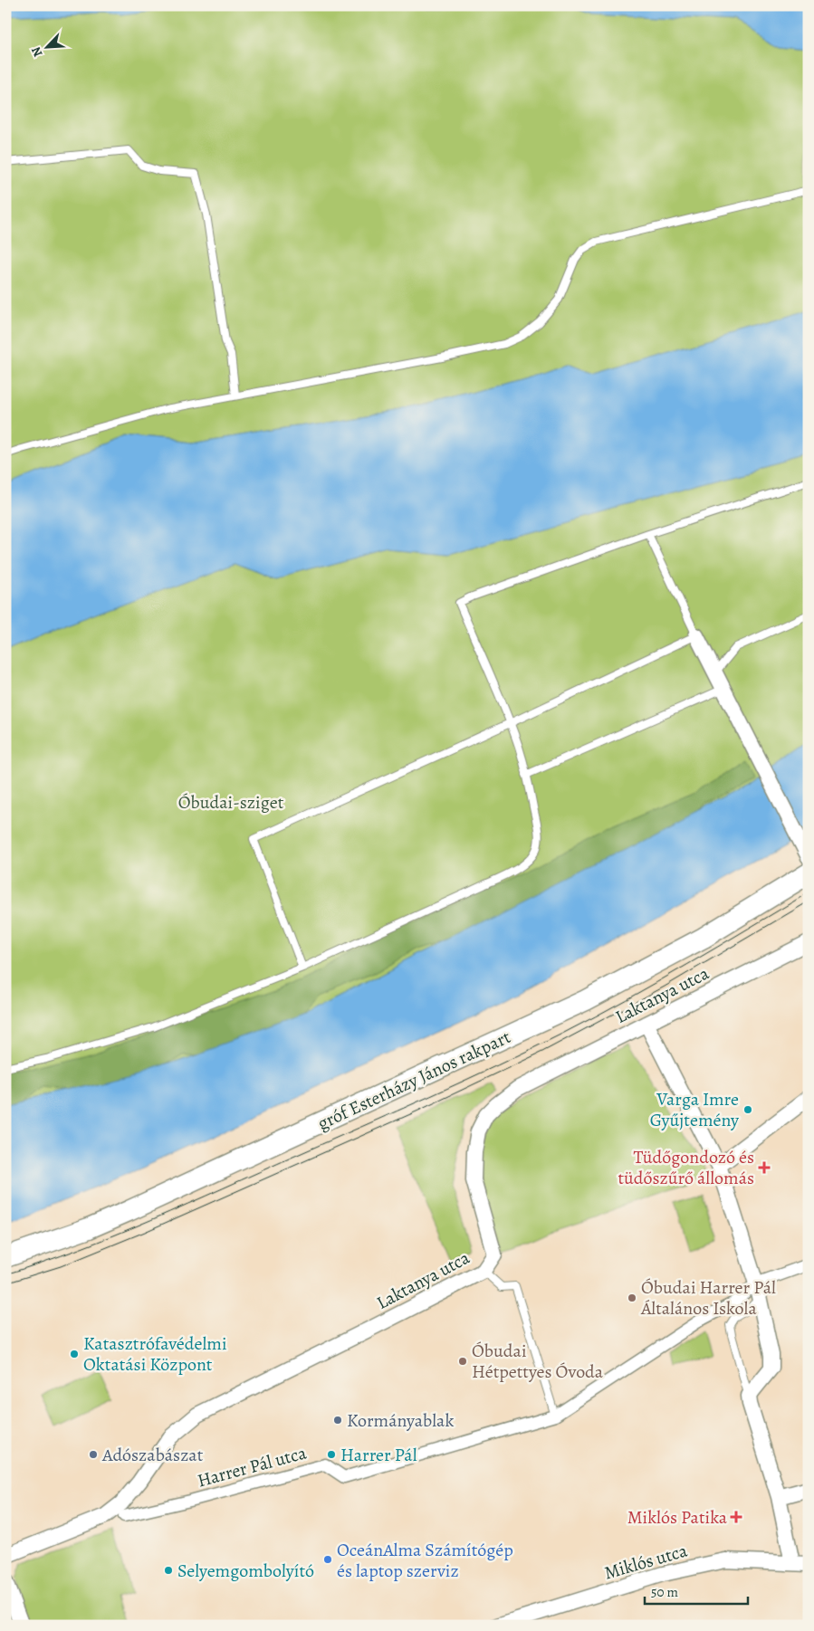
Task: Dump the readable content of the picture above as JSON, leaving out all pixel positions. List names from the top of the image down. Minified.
{"streets":{"main road":["gróf Esterházy János rakpart"],"street":["Laktanya utca","Harrer Pál utca","Miklós utca"]},"parks":["Óbudai-sziget"],"places":{"other":["Varga Imre Gyűjtemény","Óbudai Harrer Pál Általános Iskola","Katasztrófavédelmi Oktatási Központ","Óbudai Hétpettyes Óvoda","Kormányablak","Adószabászat","Harrer Pál","OceánAlma Számítógép és laptop szerviz","Selyemgombolyító"],"health":["Tüdőgondozó és tüdőszűrő állomás","Miklós Patika"]},"scale_bar":"50 m","north":"bottom left"}
